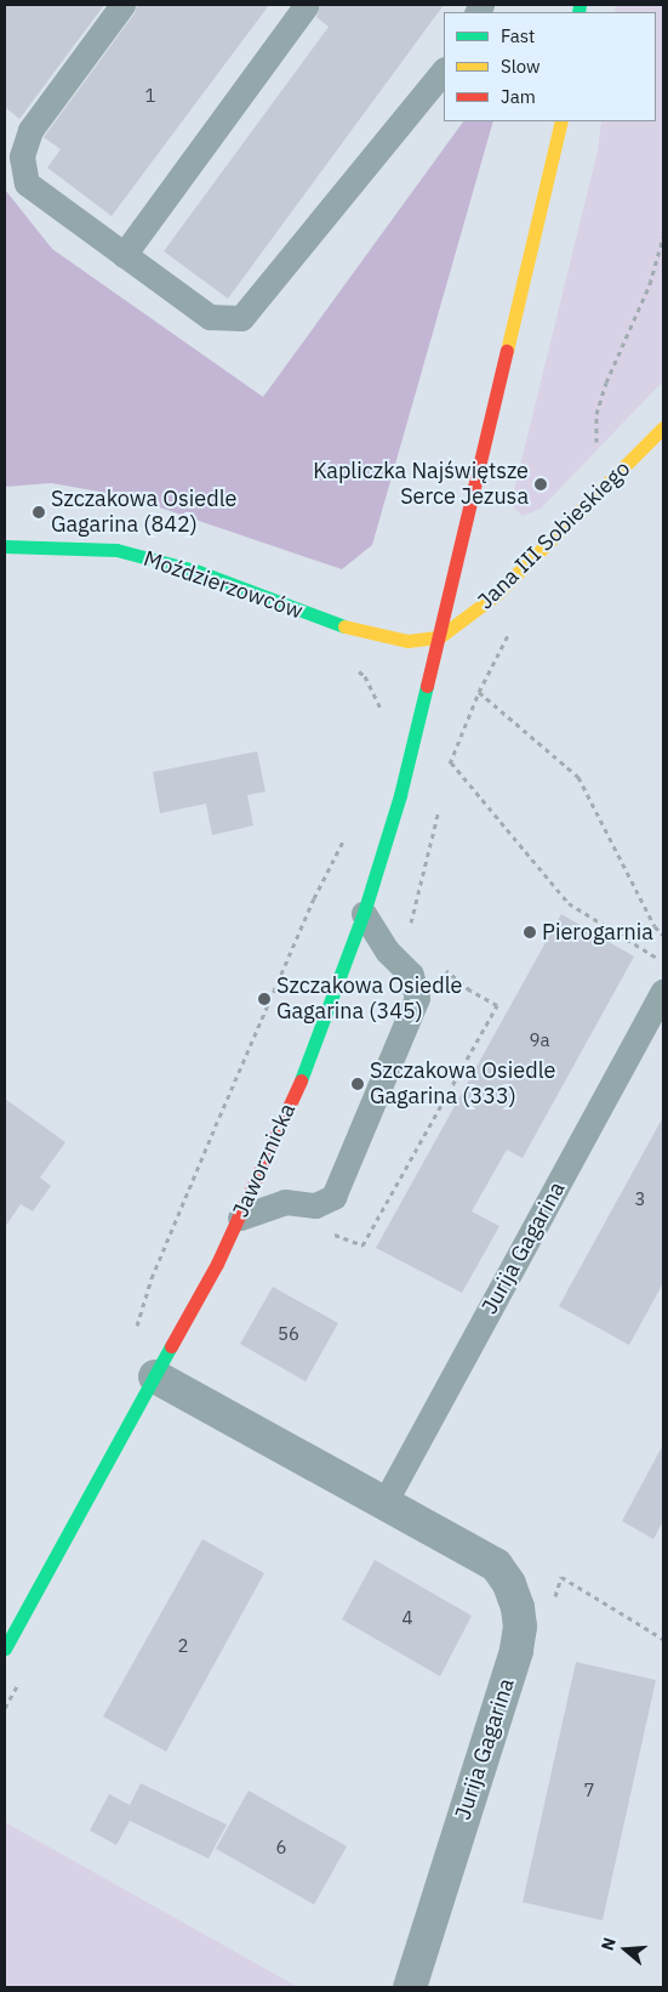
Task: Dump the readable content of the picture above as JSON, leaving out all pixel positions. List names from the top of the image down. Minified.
{"streets":{"street":["Jana III Sobieskiego","Moździerzowców","Jaworznicka","Jurija Gagarina"]},"crossings":[["Jana III Sobieskiego","Moździerzowców"],["Jana III Sobieskiego","Jaworznicka"],["Moździerzowców","Jaworznicka"],["Jaworznicka","Jurija Gagarina"]],"places":["Kapliczka Najświętsze Serce Jezusa","Szczakowa Osiedle Gagarina (842)","Pierogarnia","Szczakowa Osiedle Gagarina (345)","Szczakowa Osiedle Gagarina (333)"],"house_numbers":["1","9a","3","56","4","2","7","6"],"legend":["Fast","Slow","Jam"],"north":"left"}
